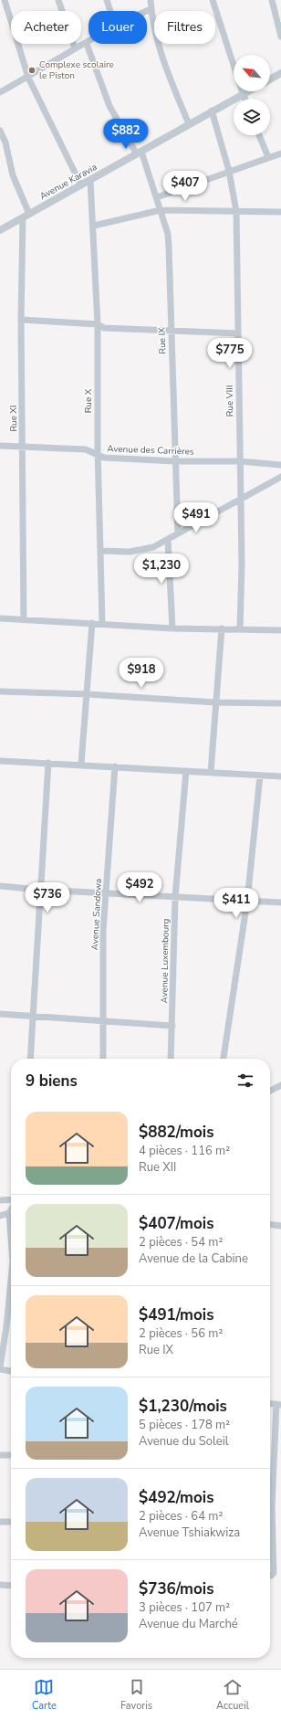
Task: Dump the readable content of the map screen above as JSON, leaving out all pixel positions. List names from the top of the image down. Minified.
{"streets":{"street":["Avenue Karavia","Rue IX","Rue X","Rue VIII","Rue XI","Avenue des Carrières","Avenue Sandowa","Avenue Luxembourg"]},"crossings":[["Avenue Karavia","Rue IX"],["Avenue Karavia","Rue X"],["Avenue Karavia","Rue VIII"],["Avenue Karavia","Rue XI"],["Rue IX","Avenue des Carrières"],["Rue X","Avenue des Carrières"],["Rue VIII","Avenue des Carrières"],["Rue XI","Avenue des Carrières"]],"places":["Complexe scolaire le Piston"],"north":"top left","page":{"chip":["Acheter","Louer","Filtres"],"price":["$882","$407","$775","$491","$1,230","$918","$492","$736","$411"],"heading":"9 biens","list":[{"name":"$882/mois","note":"4 pièces · 116 m² · Rue XII"},{"name":"$407/mois","note":"2 pièces · 54 m² · Avenue de la Cabine"},{"name":"$491/mois","note":"2 pièces · 56 m² · Rue IX"},{"name":"$1,230/mois","note":"5 pièces · 178 m² · Avenue du Soleil"},{"name":"$492/mois","note":"2 pièces · 64 m² · Avenue Tshiakwiza"},{"name":"$736/mois","note":"3 pièces · 107 m² · Avenue du Marché"}],"tabs":["Carte","Favoris","Accueil"]}}
